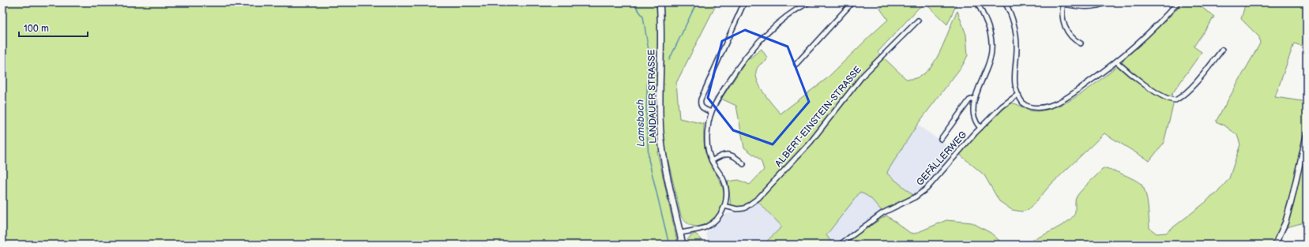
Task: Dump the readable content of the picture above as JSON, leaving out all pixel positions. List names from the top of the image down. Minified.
{"streets":{"main road":["LANDAUER STRASSE"],"street":["ALBERT-EINSTEIN-STRASSE","GEFÄLLERWEG"]},"water":["Lamsbach"],"scale_bar":"100 m"}
